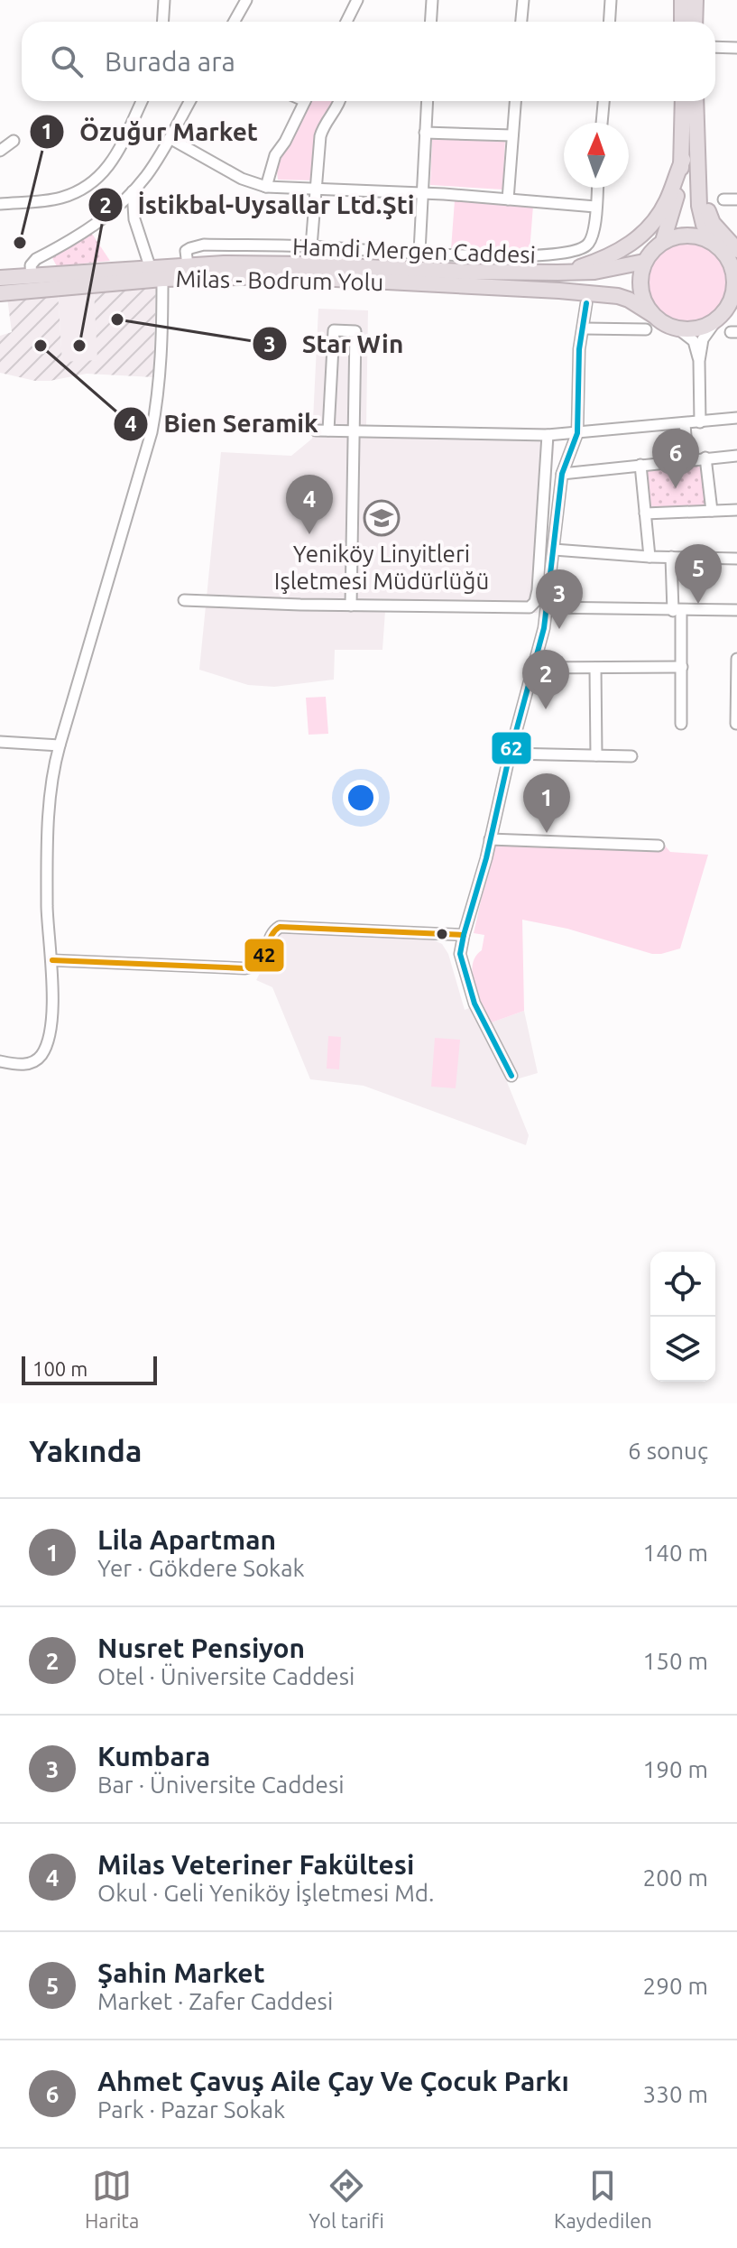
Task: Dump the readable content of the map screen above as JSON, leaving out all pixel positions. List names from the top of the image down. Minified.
{"streets":{"highway":["Milas - Bodrum Yolu"],"street":["Hamdi Mergen Caddesi"]},"crossings":[["Hamdi Mergen Caddesi","Milas - Bodrum Yolu"]],"places":{"other":["Özuğur Market","Star Win","Bien Seramik","İstikbal-Uysallar Ltd.Şti"],"school or university":["Yeniköy Linyitleri Işletmesi Müdürlüğü"]},"lines":["transit line 62","transit line 42"],"scale_bar":"100 m","north":"top","page":{"search":"Burada ara","pins":["6","4","5","3","2","1"],"scale":"100 m","heading":["Yakında","6 sonuç"],"list":[{"mark":"1","name":"Lila Apartman","note":"Yer · Gökdere Sokak","value":"140 m"},{"mark":"2","name":"Nusret Pensiyon","note":"Otel · Üniversite Caddesi","value":"150 m"},{"mark":"3","name":"Kumbara","note":"Bar · Üniversite Caddesi","value":"190 m"},{"mark":"4","name":"Milas Veteriner Fakültesi","note":"Okul · Geli Yeniköy İşletmesi Md.","value":"200 m"},{"mark":"5","name":"Şahin Market","note":"Market · Zafer Caddesi","value":"290 m"},{"mark":"6","name":"Ahmet Çavuş Aile Çay Ve Çocuk Parkı","note":"Park · Pazar Sokak","value":"330 m"}],"nav":["Harita","Yol tarifi","Kaydedilen"]}}
